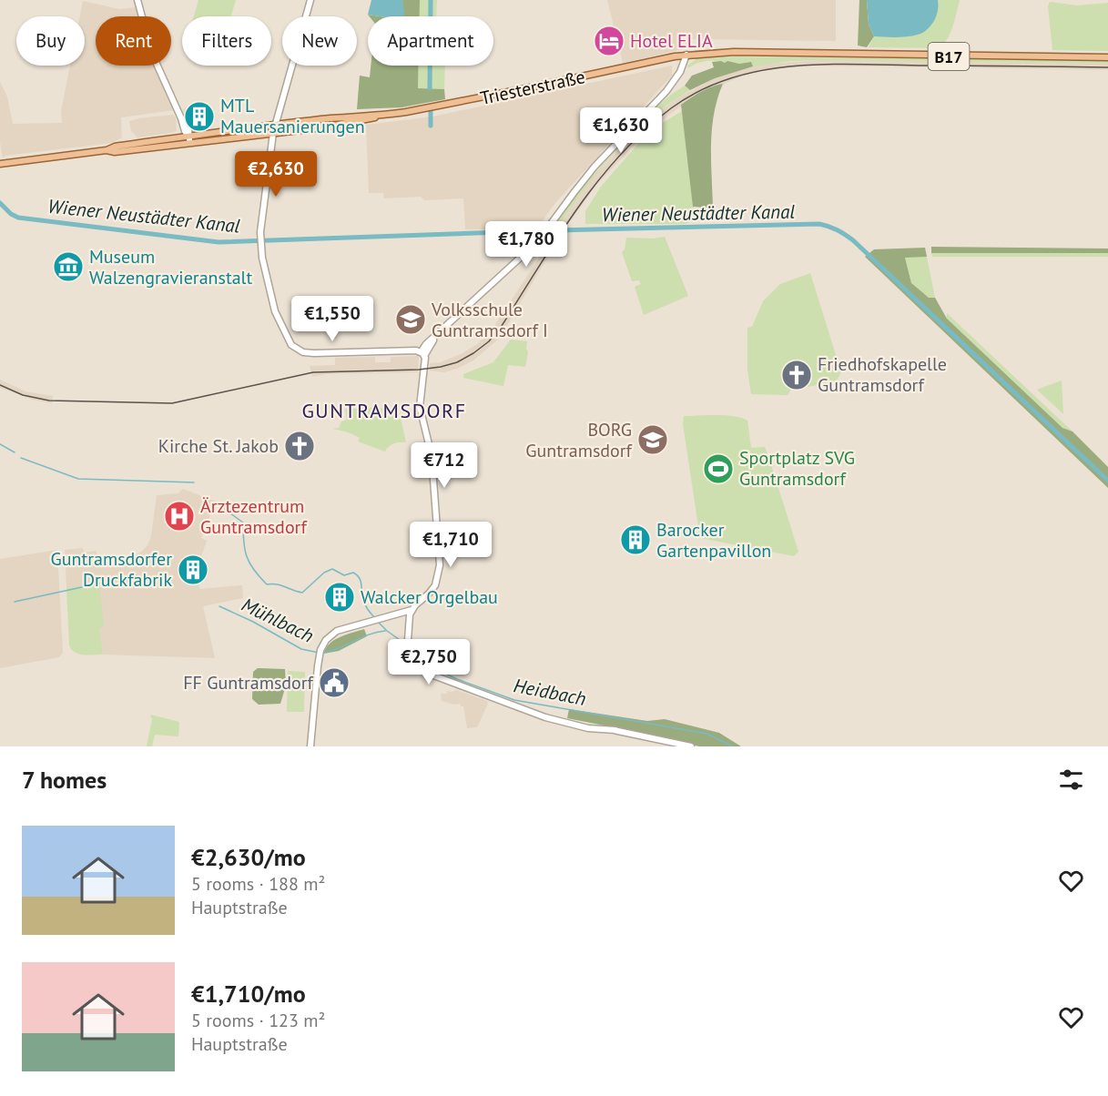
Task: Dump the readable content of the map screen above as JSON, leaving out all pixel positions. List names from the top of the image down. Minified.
{"streets":{"main road":["B17","Triesterstraße"]},"crossings":[["B17","Triesterstraße"]],"districts":["GUNTRAMSDORF"],"water":["Wiener Neustädter Kanal","Mühlbach","Heidbach"],"places":{"hotel":["Hotel ELIA"],"building":["MTL Mauersanierungen","Barocker Gartenpavillon","Guntramsdorfer Druckfabrik","Walcker Orgelbau"],"museum":["Museum Walzengravieranstalt"],"school or university":["Volksschule Guntramsdorf I","BORG Guntramsdorf"],"church":["Friedhofskapelle Guntramsdorf","Kirche St. Jakob"],"sports":["Sportplatz SVG Guntramsdorf"],"hospital":["Ärztezentrum Guntramsdorf"],"public building":["FF Guntramsdorf"]},"page":{"chip":["Buy","Rent","Filters","New","Apartment"],"price":["€1,630","€2,630","€1,780","€1,550","€712","€1,710","€2,750"],"heading":"7 homes","list":[{"name":"€2,630/mo","note":"5 rooms · 188 m² · Hauptstraße"},{"name":"€1,710/mo","note":"5 rooms · 123 m² · Hauptstraße"}]}}
